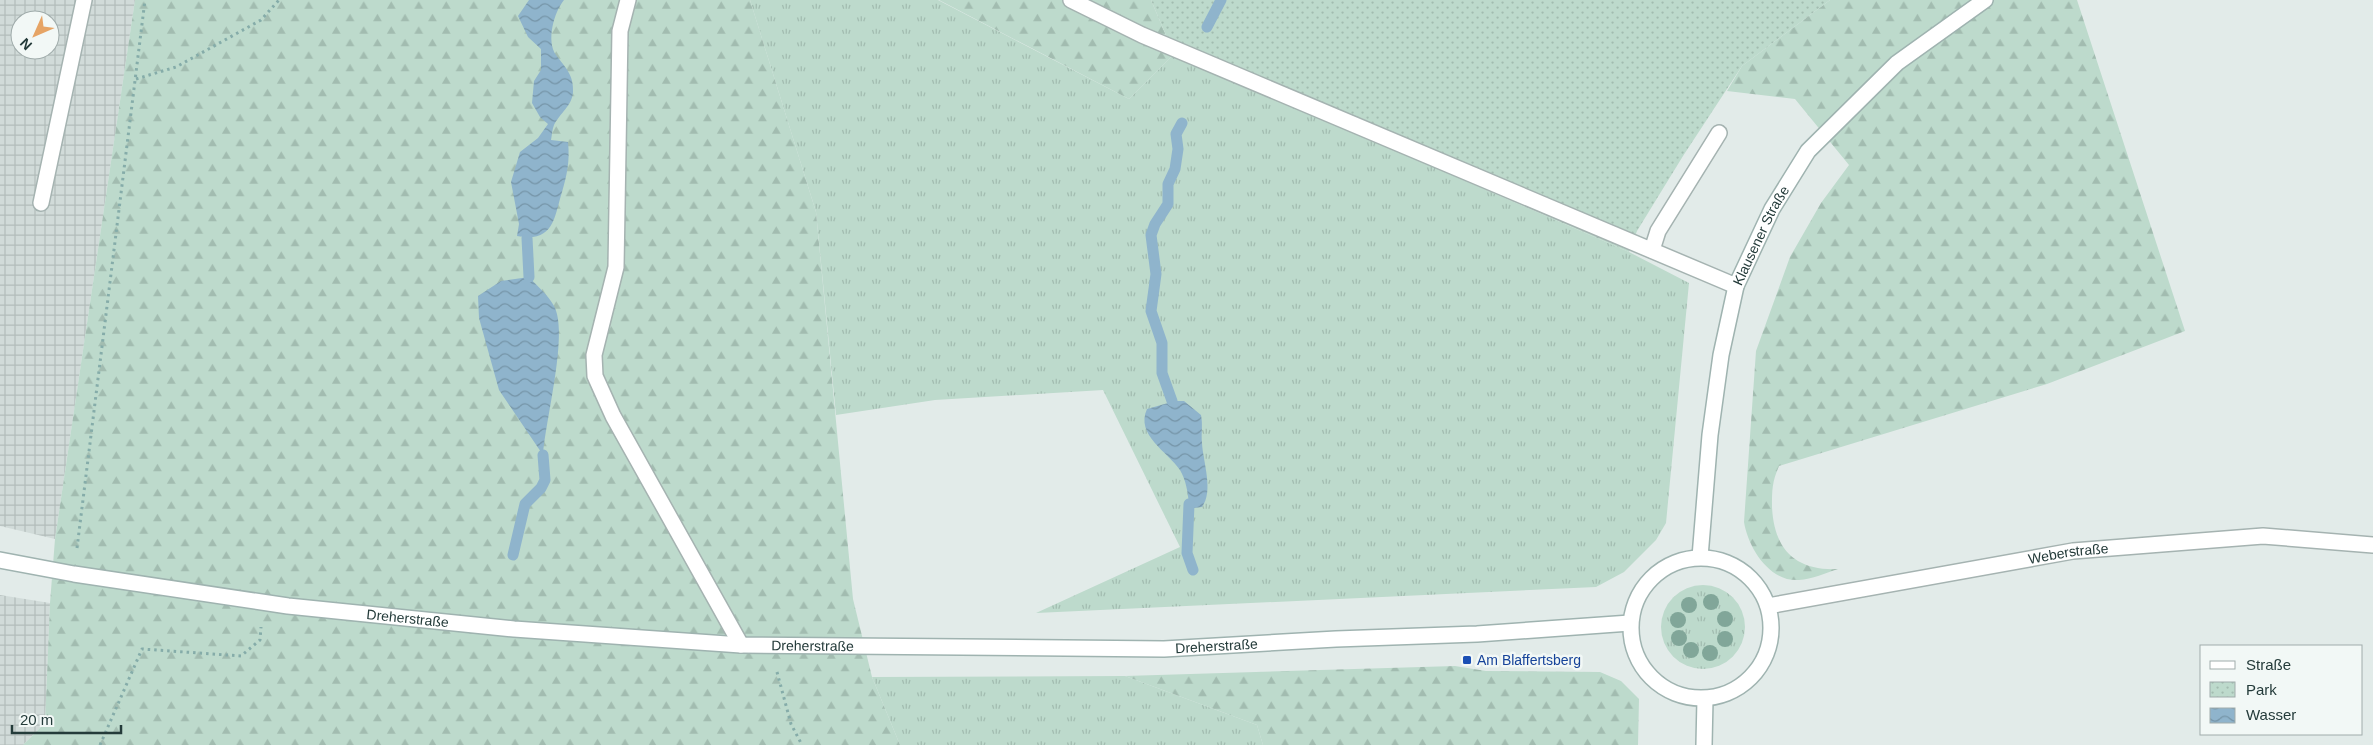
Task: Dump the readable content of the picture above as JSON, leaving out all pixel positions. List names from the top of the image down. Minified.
{"streets":{"main road":["Klausener Straße","Weberstraße","Dreherstraße"]},"crossings":[["Klausener Straße","Weberstraße"],["Klausener Straße","Dreherstraße"],["Weberstraße","Dreherstraße"]],"places":{"transit":["Am Blaffertsberg"]},"legend":["Straße","Park","Wasser"],"scale_bar":"20 m","north":"bottom left"}
